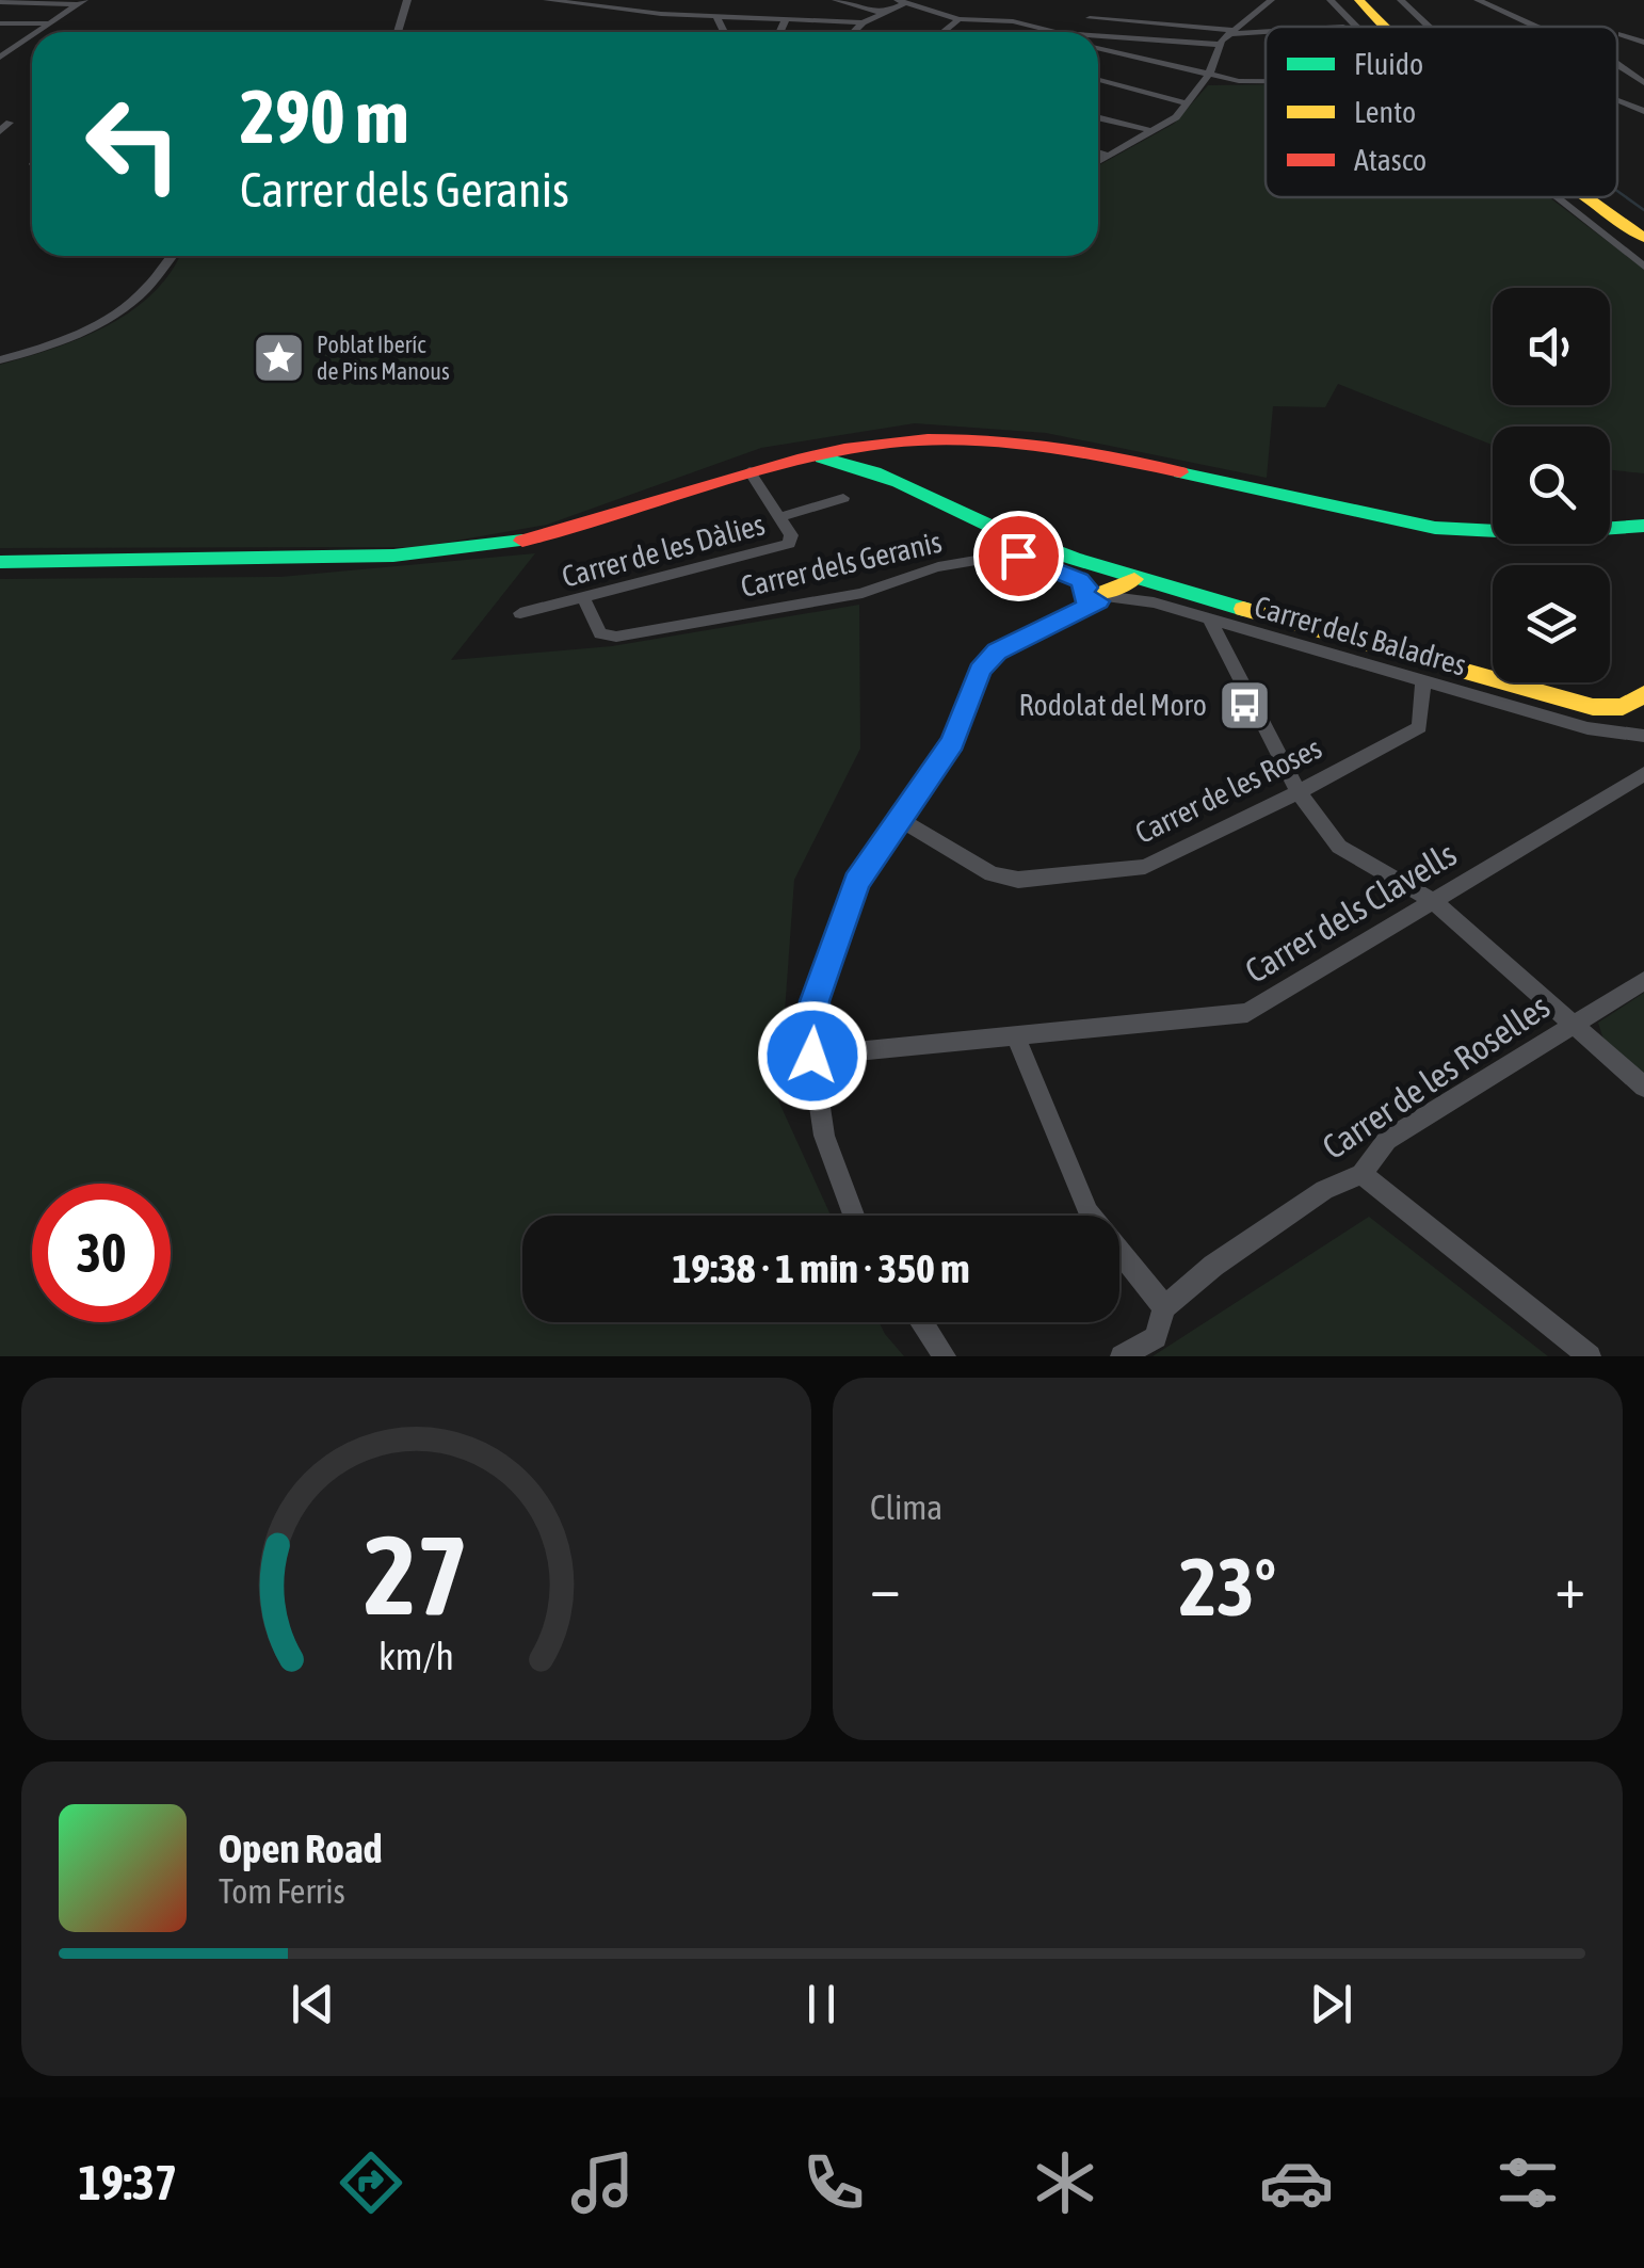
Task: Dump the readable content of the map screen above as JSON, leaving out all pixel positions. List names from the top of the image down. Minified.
{"streets":{"street":["Carrer de les Dàlies","Carrer dels Geranis","Carrer dels Baladres","Carrer de les Roses","Carrer dels Clavells","Carrer de les Roselles"]},"crossings":[["Carrer de les Dàlies","Carrer dels Geranis"],["Carrer dels Baladres","Carrer de les Roses"]],"places":{"place":["Poblat Iberíc de Pins Manous"],"bus stop":["Rodolat del Moro"]},"legend":["Fluido","Lento","Atasco"],"page":{"turn":["290 m","Carrer dels Geranis"],"limit":"30","trip":"19:38 · 1 min · 350 m","tile":"Clima","heat":["−","23°","+"],"song":["Open Road","Tom Ferris"],"tabs":"19:37","gauge":["27","km/h"]}}
